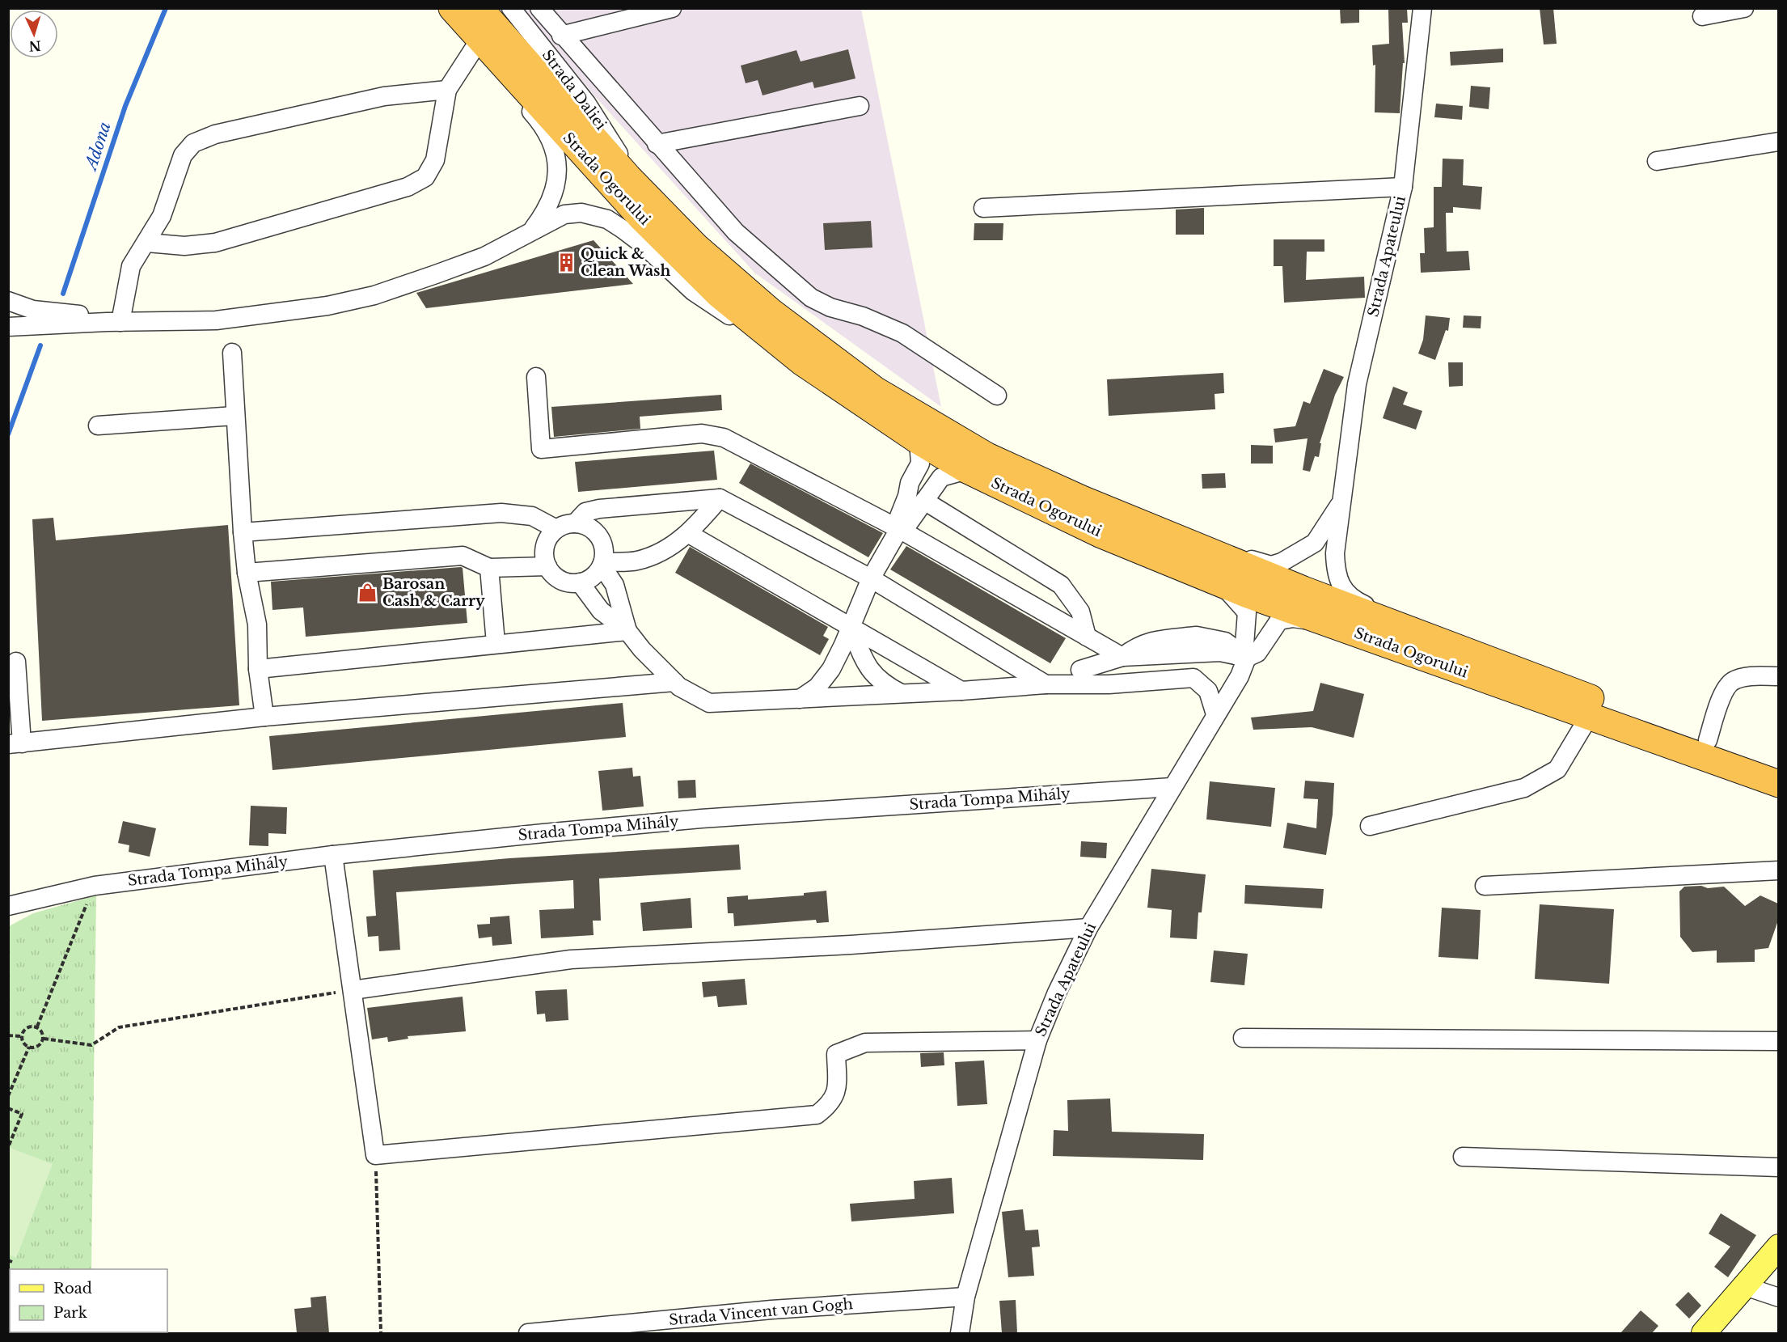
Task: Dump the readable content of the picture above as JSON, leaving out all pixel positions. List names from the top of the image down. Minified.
{"streets":{"highway":["Strada Ogorului"],"street":["Strada Daliei","Strada Apateului","Strada Tompa Mihály","Strada Vincent van Gogh"]},"crossings":[["Strada Daliei","Strada Ogorului"],["Strada Ogorului","Strada Apateului"],["Strada Apateului","Strada Tompa Mihály"],["Strada Apateului","Strada Vincent van Gogh"]],"water":["Adona"],"places":{"building":["Quick & Clean Wash"],"shop":["Barosan Cash & Carry"]},"legend":["Road","Park"],"north":"bottom"}
